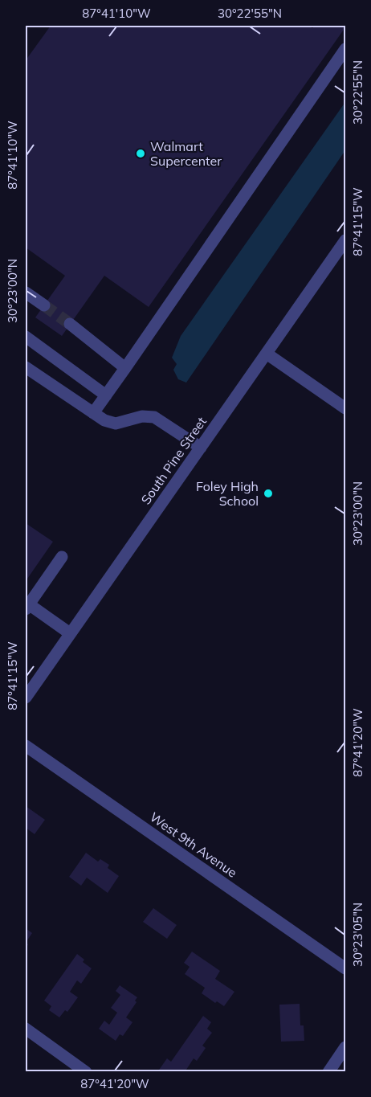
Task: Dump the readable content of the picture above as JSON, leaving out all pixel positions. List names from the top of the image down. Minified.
{"streets":{"street":["South Pine Street","West 9th Avenue"]},"places":["Walmart Supercenter","Foley High School"],"coordinates":["87°41'10\"W","30°22'55\"N","87°41'15\"W","30°23'00\"N","87°41'20\"W","30°23'05\"N"]}
